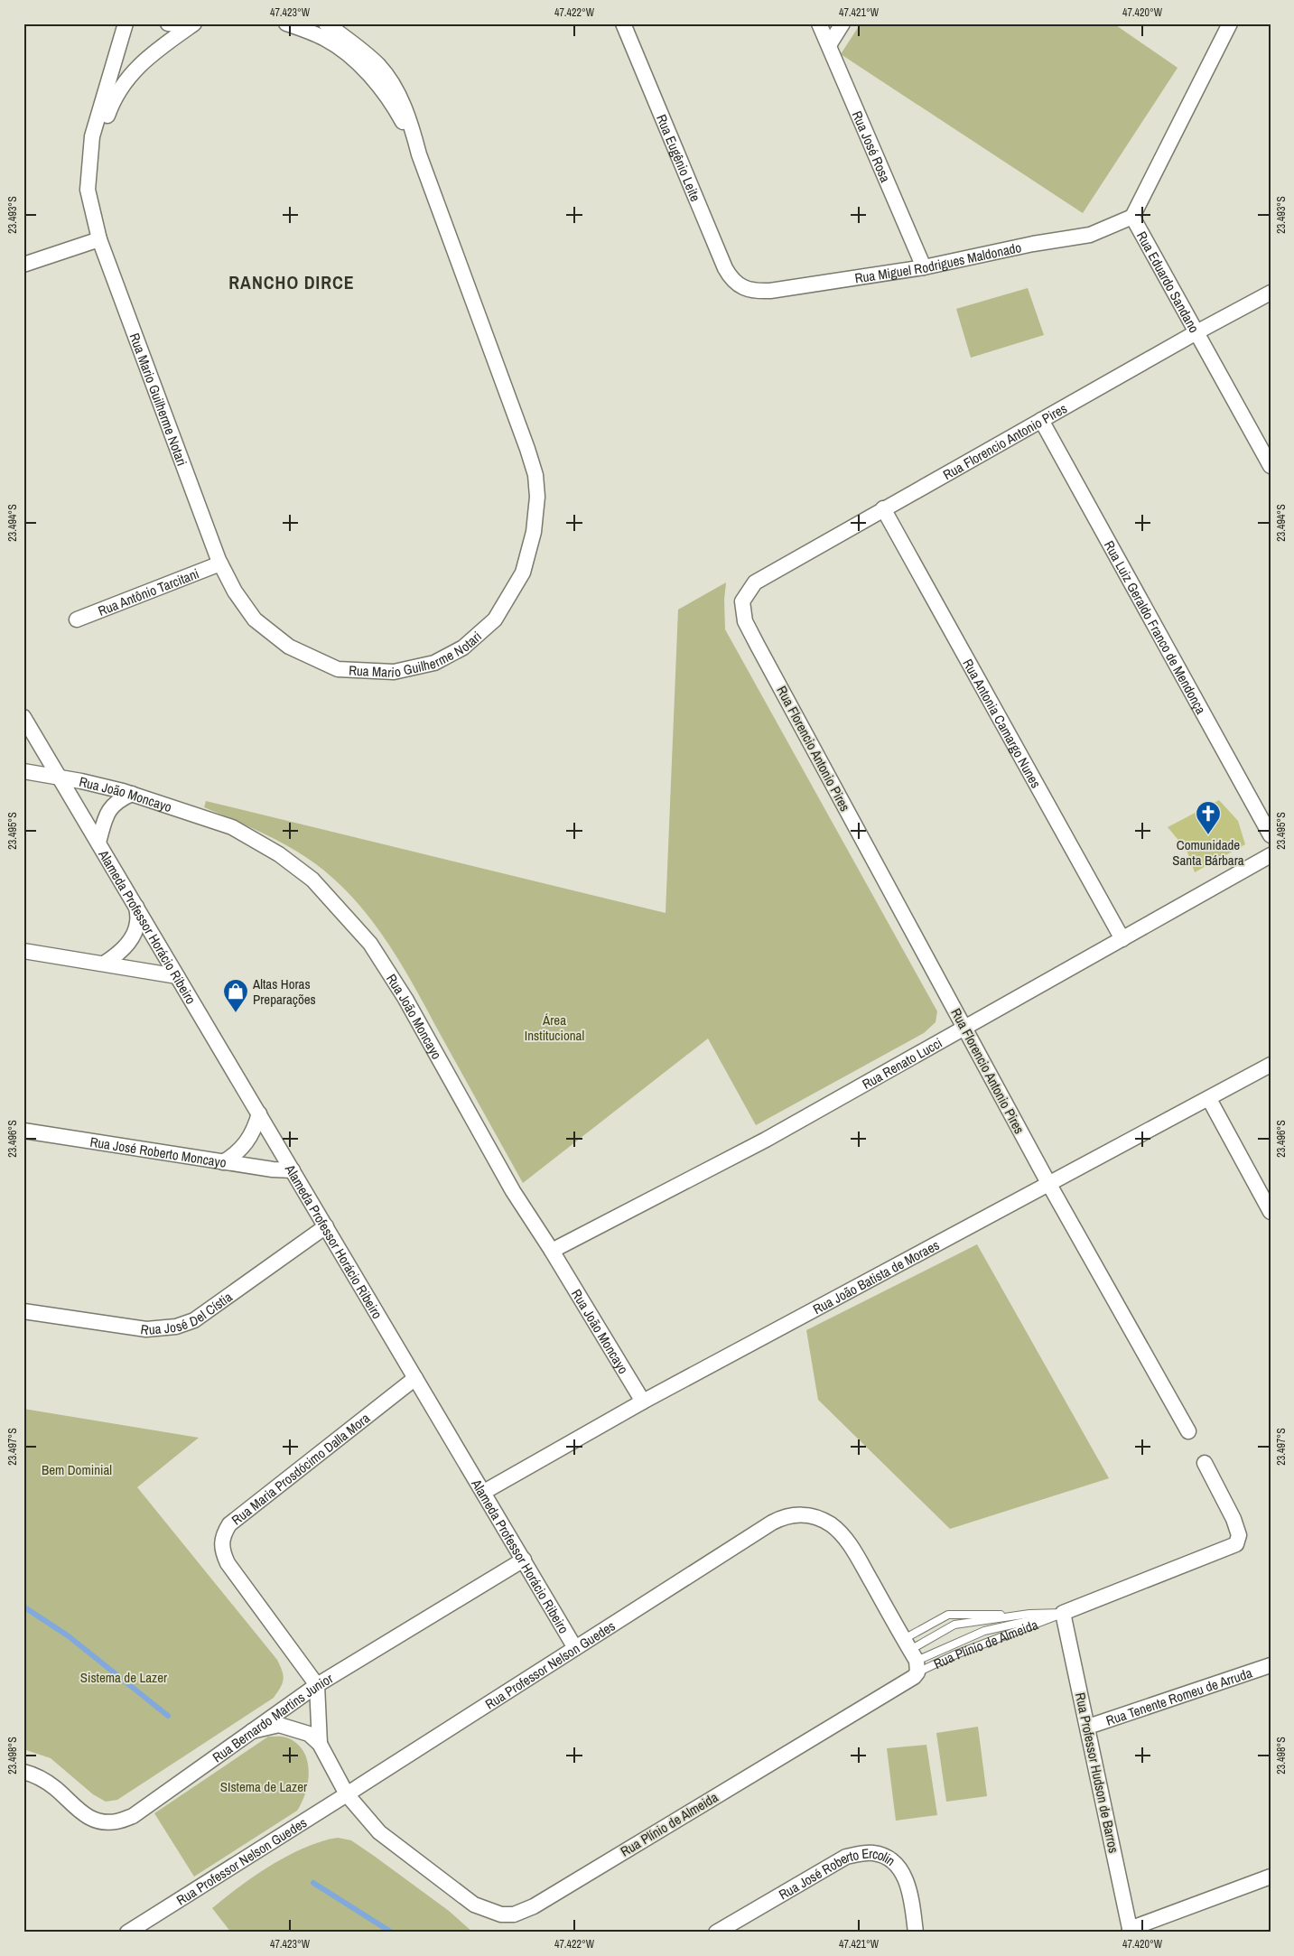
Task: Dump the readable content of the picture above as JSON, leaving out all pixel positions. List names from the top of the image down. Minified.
{"streets":{"street":["Rua José Rosa","Rua Eugênio Leite","Rua Miguel Rodrigues Maldonado","Rua Eduardo Sandano","Rua Mario Guilherme Notari","Rua Florencio Antonio Pires","Rua Antônio Tarcitani","Rua Luiz Geraldo Franco de Mendonça","Rua Antonia Camargo Nunes","Rua João Moncayo","Alameda Professor Horácio Ribeiro","Rua Renato Lucci","Rua José Roberto Moncayo","Rua João Batista de Moraes","Rua José Del Cístia","Rua Maria Prosdócimo Dalla Mora","Rua Plínio de Almeida","Rua Professor Nelson Guedes","Rua Tenente Romeu de Arruda","Rua Bernardo Martins Junior","Rua Professor Hudson de Barros","Rua José Roberto Ercolin"]},"crossings":[["Rua José Rosa","Rua Miguel Rodrigues Maldonado"],["Rua Eugênio Leite","Rua Miguel Rodrigues Maldonado"],["Rua Miguel Rodrigues Maldonado","Rua Eduardo Sandano"],["Rua Eduardo Sandano","Rua Florencio Antonio Pires"],["Rua Mario Guilherme Notari","Rua Antônio Tarcitani"],["Rua Florencio Antonio Pires","Rua Luiz Geraldo Franco de Mendonça"],["Rua Florencio Antonio Pires","Rua Antonia Camargo Nunes"],["Rua Florencio Antonio Pires","Rua Renato Lucci"],["Rua Florencio Antonio Pires","Rua João Batista de Moraes"],["Rua Antonia Camargo Nunes","Rua Renato Lucci"],["Rua João Moncayo","Alameda Professor Horácio Ribeiro"],["Rua João Moncayo","Rua Renato Lucci"],["Rua João Moncayo","Rua João Batista de Moraes"],["Alameda Professor Horácio Ribeiro","Rua José Roberto Moncayo"],["Alameda Professor Horácio Ribeiro","Rua João Batista de Moraes"],["Alameda Professor Horácio Ribeiro","Rua José Del Cístia"],["Alameda Professor Horácio Ribeiro","Rua Maria Prosdócimo Dalla Mora"],["Alameda Professor Horácio Ribeiro","Rua Professor Nelson Guedes"],["Alameda Professor Horácio Ribeiro","Rua Bernardo Martins Junior"],["Rua Maria Prosdócimo Dalla Mora","Rua Plínio de Almeida"],["Rua Maria Prosdócimo Dalla Mora","Rua Bernardo Martins Junior"],["Rua Plínio de Almeida","Rua Professor Nelson Guedes"],["Rua Plínio de Almeida","Rua Bernardo Martins Junior"],["Rua Plínio de Almeida","Rua Professor Hudson de Barros"],["Rua Tenente Romeu de Arruda","Rua Professor Hudson de Barros"]],"districts":["RANCHO DIRCE"],"parks":["Área Institucional","Bem Dominial","Sistema de Lazer","SIstema de Lazer"],"places":{"church":["Comunidade Santa Bárbara"],"shop":["Altas Horas Preparações"]},"coordinates":["47.423°W","47.422°W","47.421°W","47.420°W","23.493°S","23.494°S","23.495°S","23.496°S","23.497°S","23.498°S"]}
